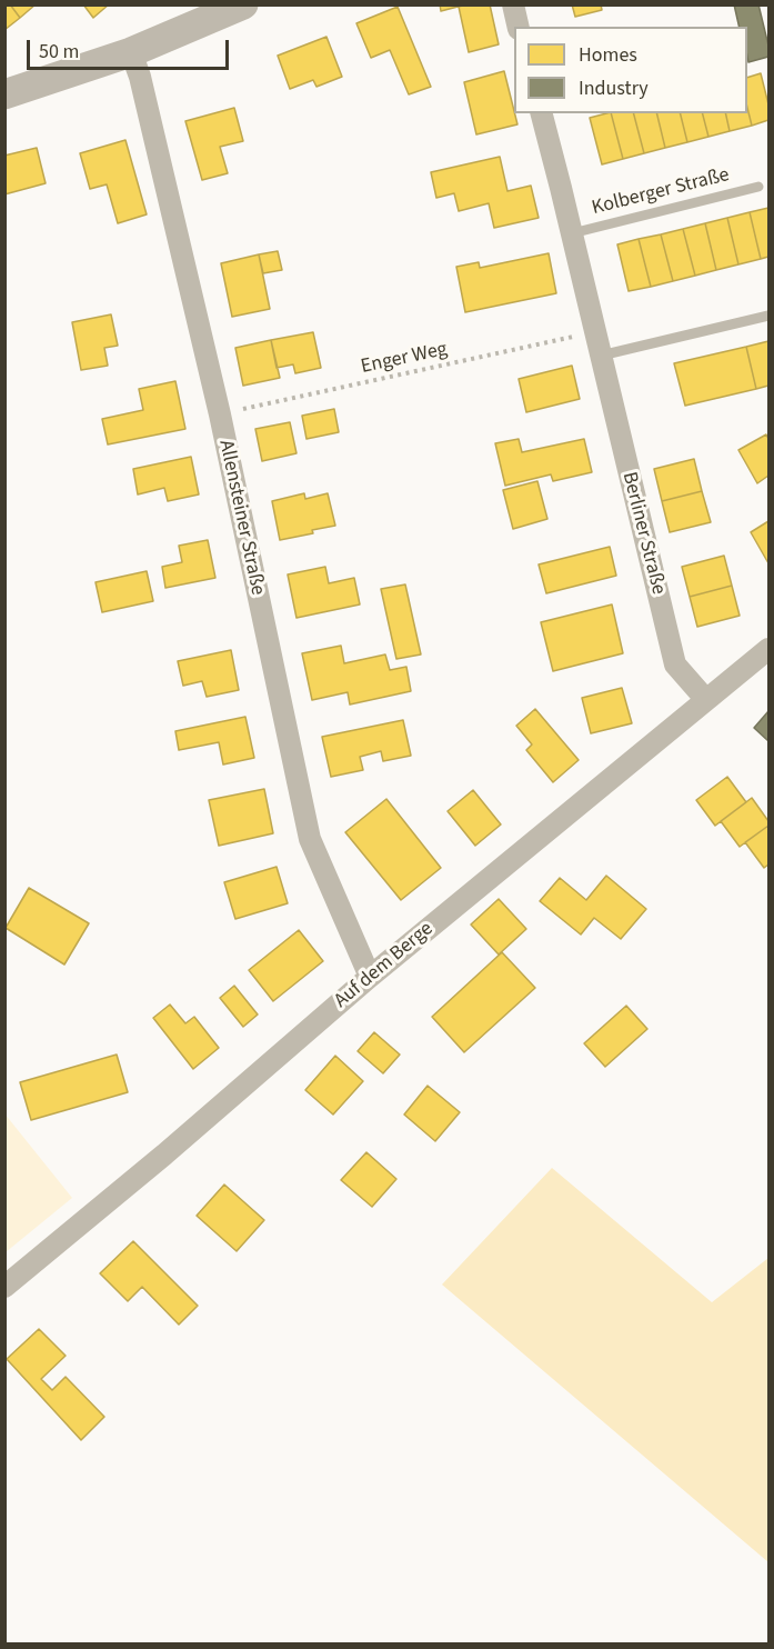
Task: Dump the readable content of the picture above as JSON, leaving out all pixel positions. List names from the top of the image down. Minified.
{"streets":{"street":["Allensteiner Straße","Berliner Straße","Auf dem Berge"],"lane":["Kolberger Straße"],"path":["Enger Weg"]},"crossings":[["Kolberger Straße","Berliner Straße"],["Enger Weg","Allensteiner Straße"],["Enger Weg","Berliner Straße"],["Allensteiner Straße","Auf dem Berge"],["Berliner Straße","Auf dem Berge"]],"legend":["Homes","Industry"],"scale_bar":"50 m"}
